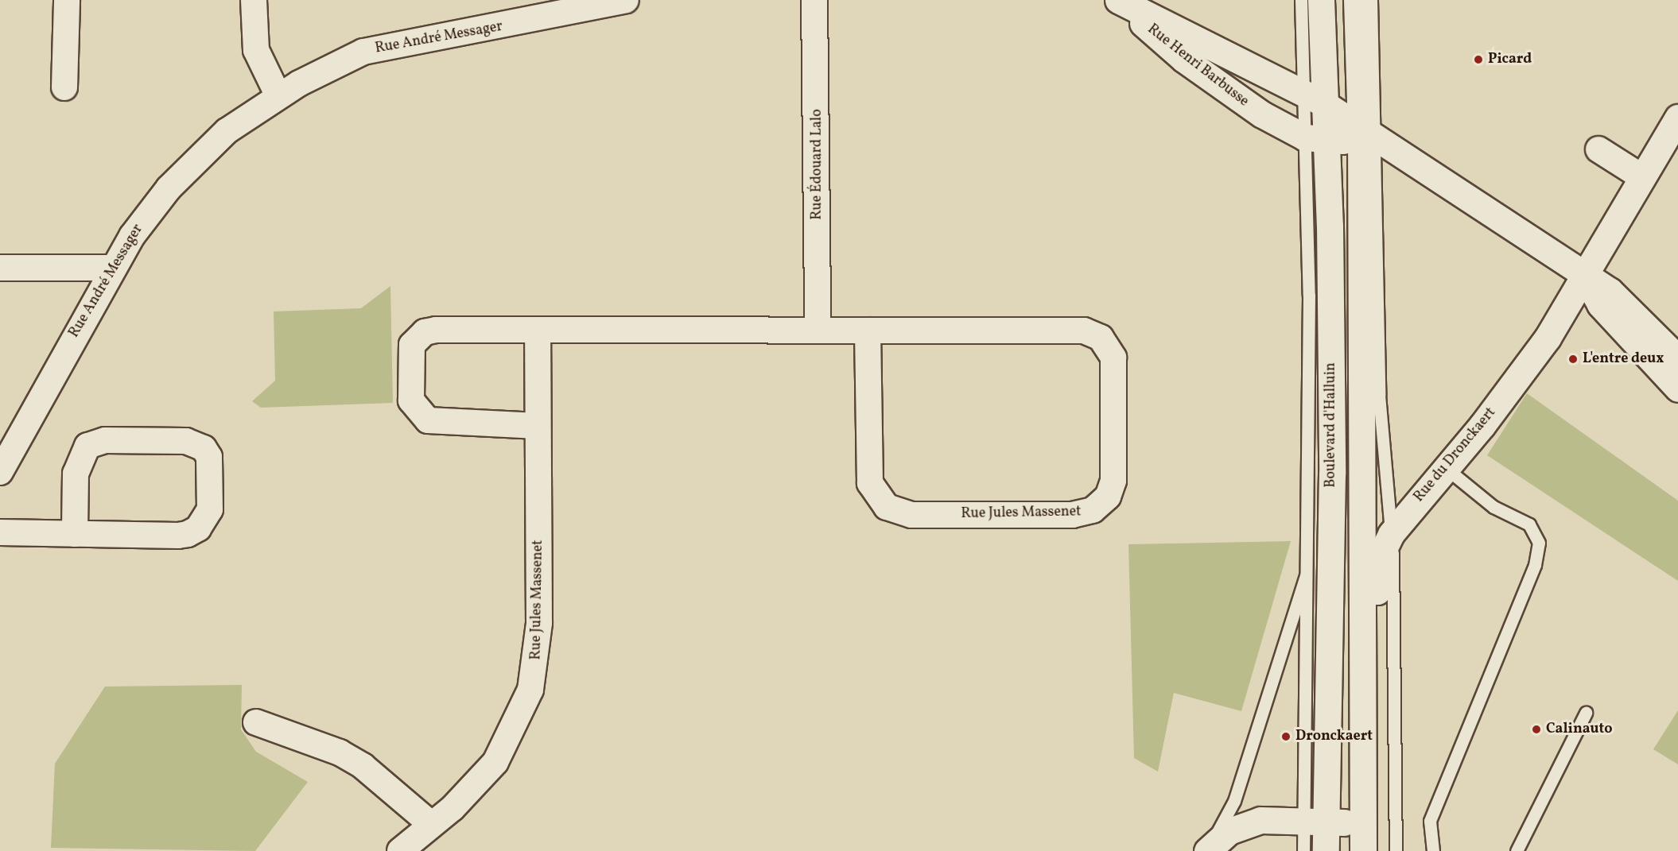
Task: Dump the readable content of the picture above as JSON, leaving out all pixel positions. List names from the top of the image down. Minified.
{"streets":{"main road":["Rue Henri Barbusse","Boulevard d'Halluin","Rue du Dronckaert"],"street":["Rue André Messager","Rue Édouard Lalo","Rue Jules Massenet"]},"crossings":[["Rue Henri Barbusse","Boulevard d'Halluin"],["Rue Henri Barbusse","Rue du Dronckaert"],["Rue Édouard Lalo","Rue Jules Massenet"]],"places":["Picard","L'entre deux","Calinauto","Dronckaert"]}
